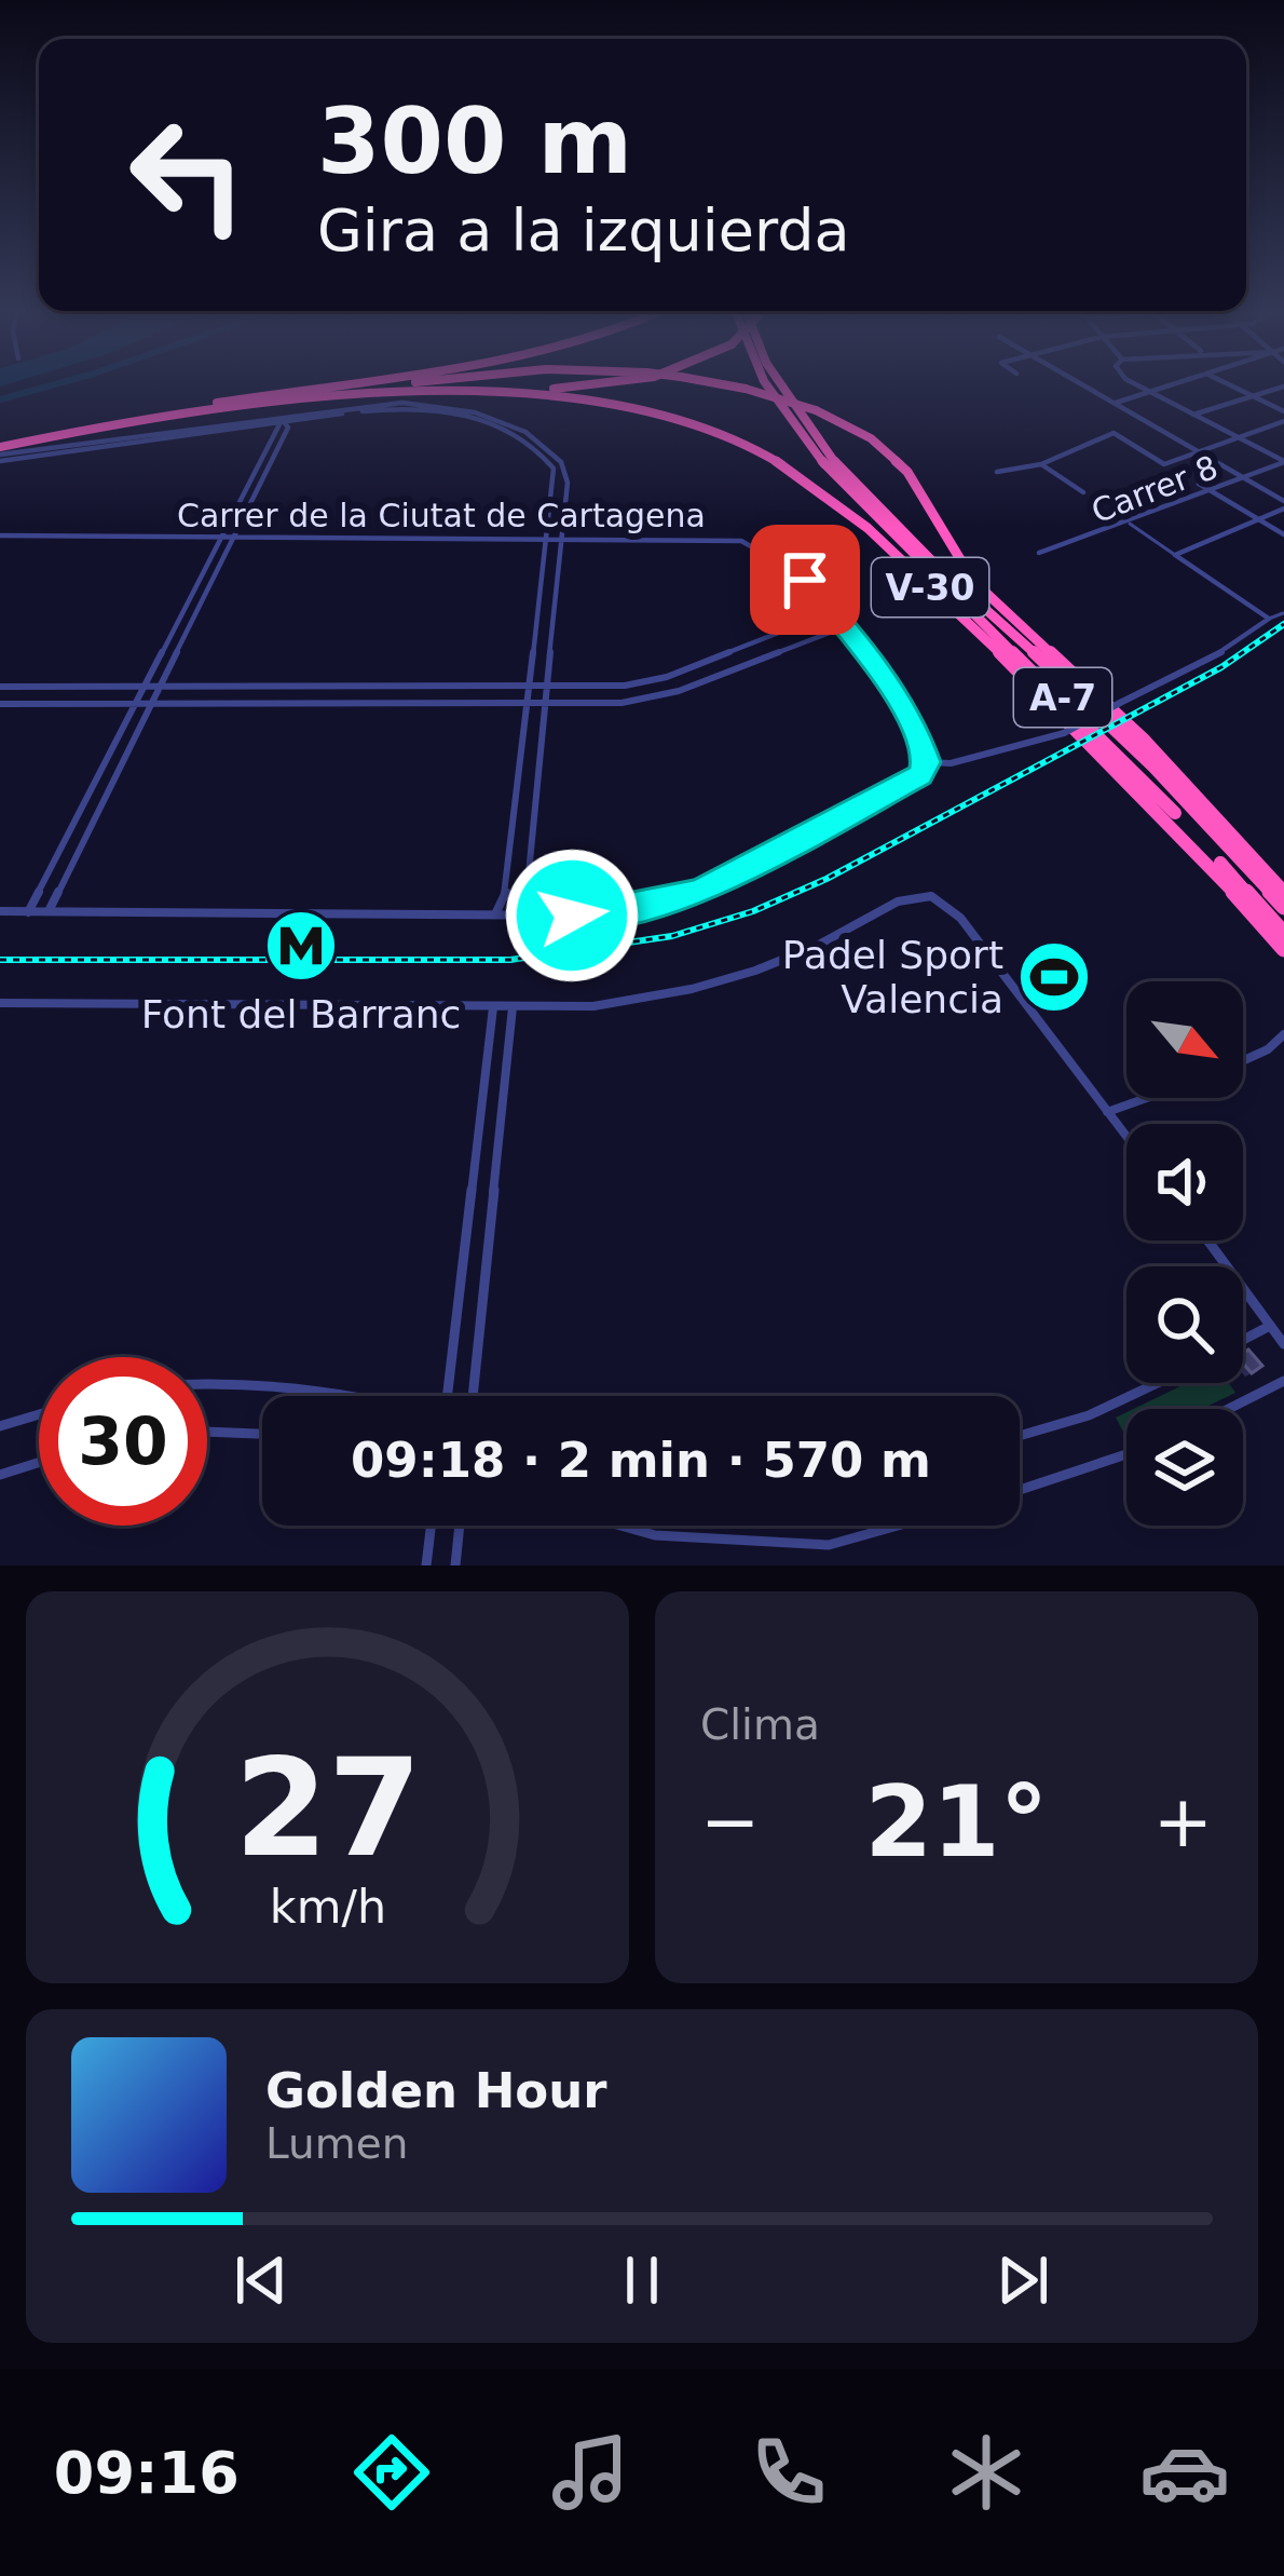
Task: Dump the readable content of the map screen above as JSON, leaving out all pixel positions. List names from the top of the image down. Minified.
{"streets":{"highway":["V-30","A-7"],"street":["Carrer 8","Carrer de la Ciutat de Cartagena"]},"places":{"metro station":["Font del Barranc"],"sports":["Padel Sport Valencia"]},"north":"bottom right","page":{"turn":["300 m","Gira a la izquierda"],"limit":"30","trip":"09:18 · 2 min · 570 m","tile":"Clima","heat":["−","21°","+"],"song":["Golden Hour","Lumen"],"tabs":"09:16","gauge":["27","km/h"]}}
